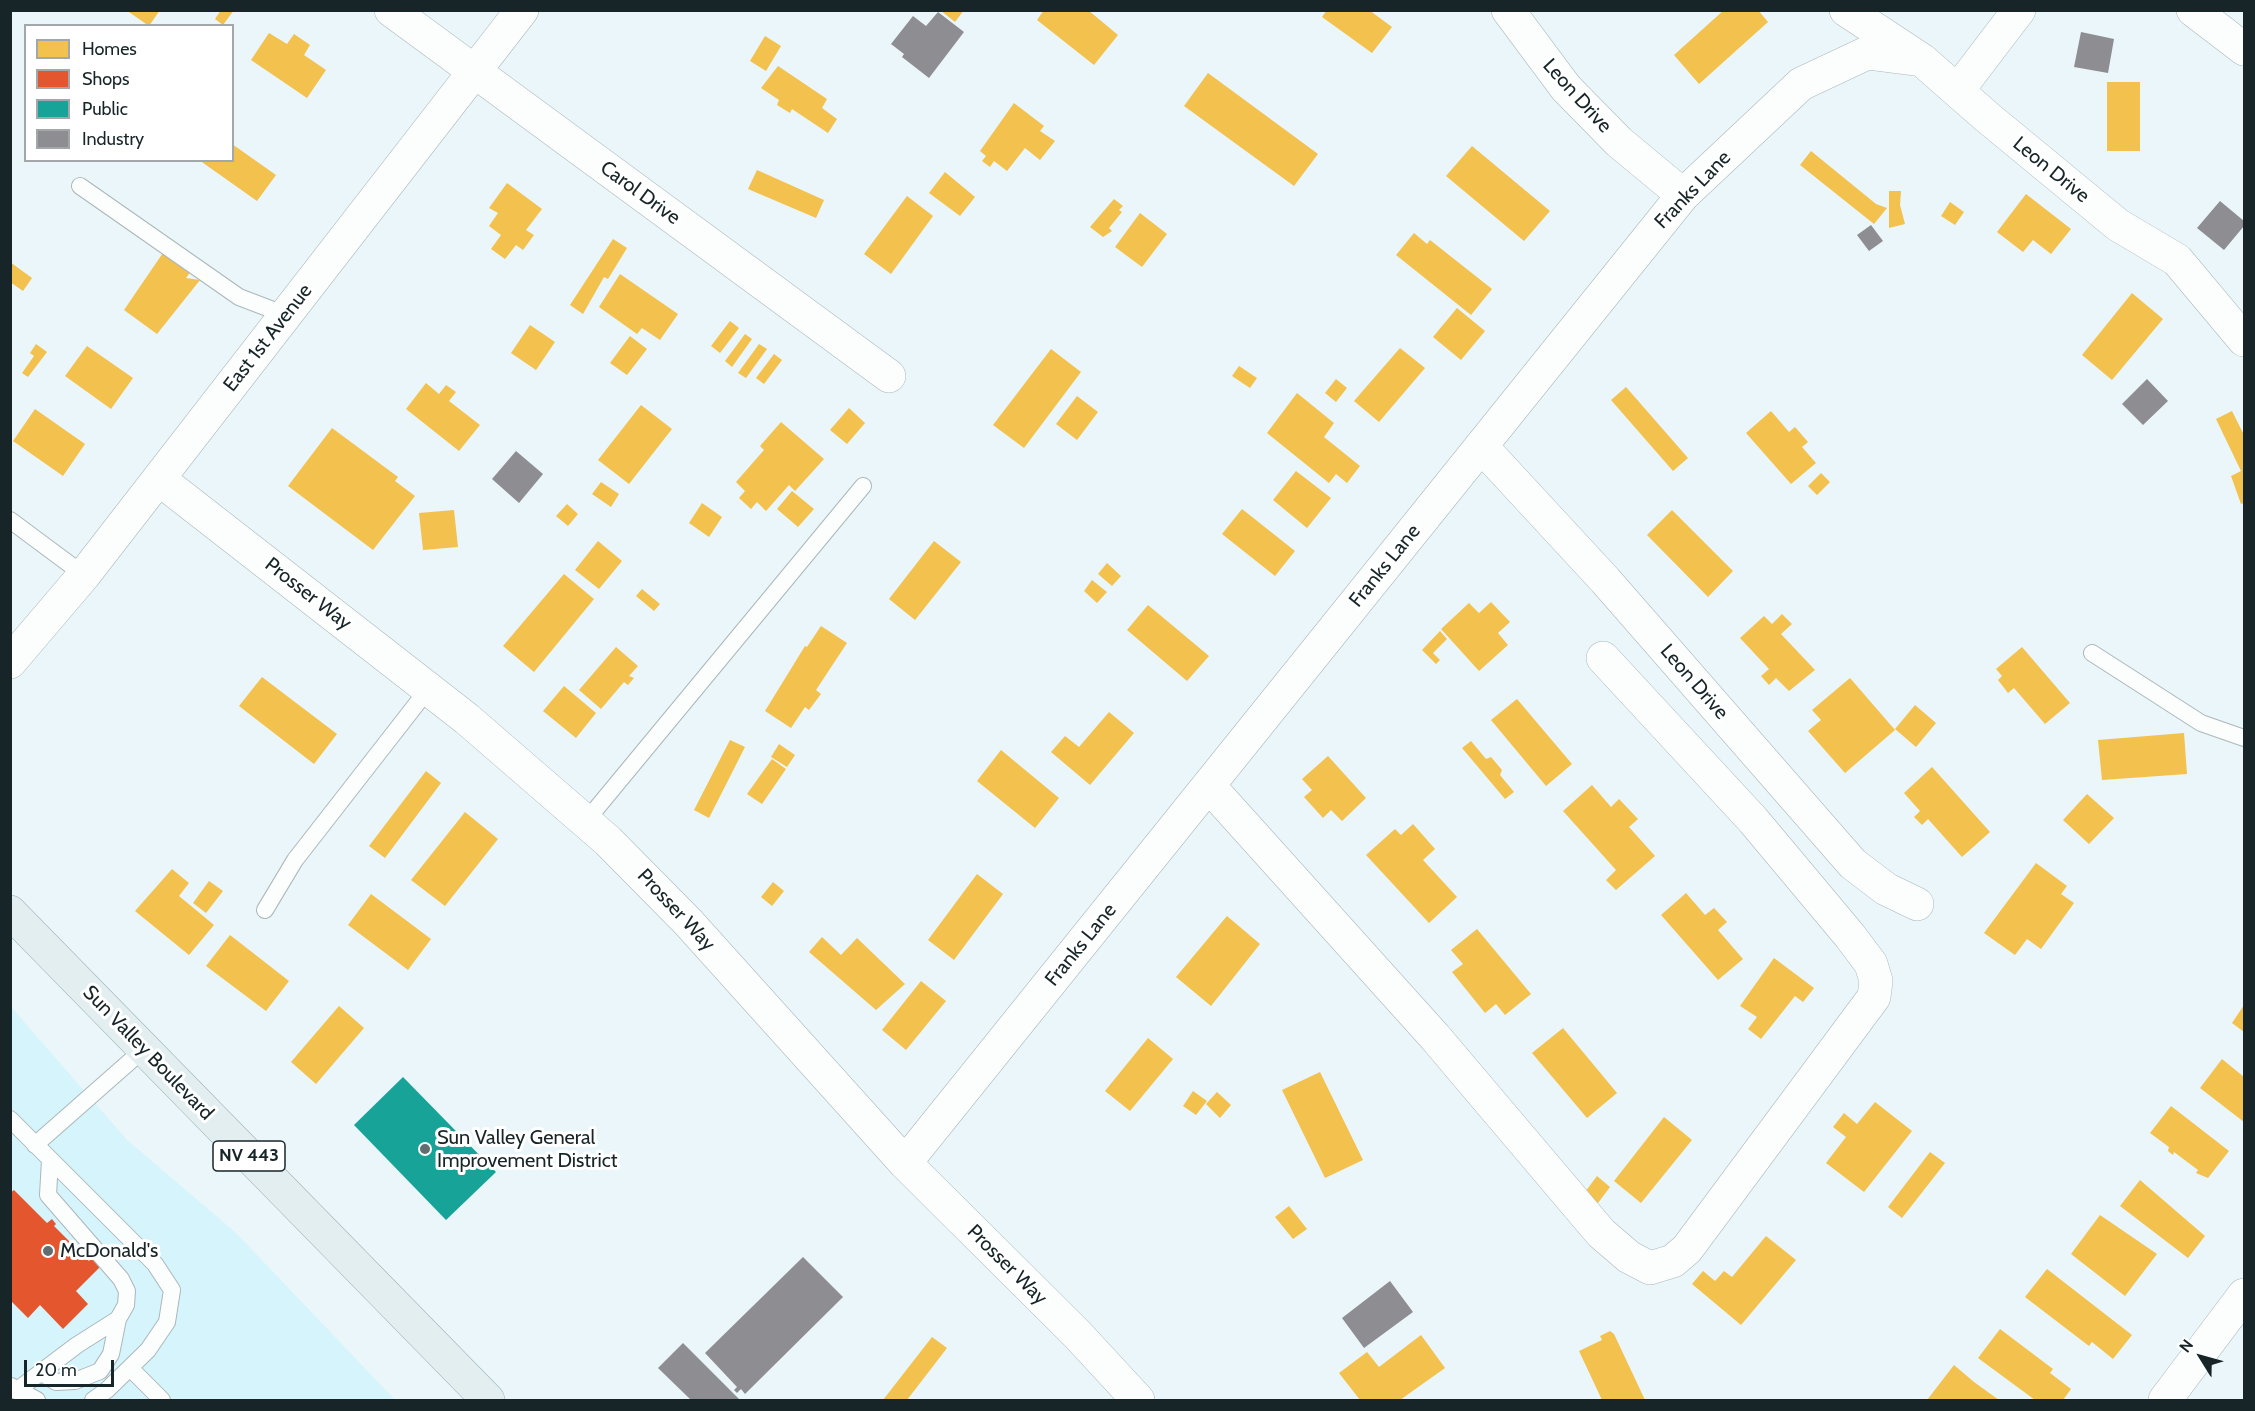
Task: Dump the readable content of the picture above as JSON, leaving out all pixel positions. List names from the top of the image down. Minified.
{"streets":{"main road":["Sun Valley Boulevard","NV 443"],"street":["Leon Drive","Franks Lane","Carol Drive","East 1st Avenue","Prosser Way"]},"crossings":[["Leon Drive","Franks Lane"],["Franks Lane","Prosser Way"],["Carol Drive","East 1st Avenue"],["East 1st Avenue","Prosser Way"]],"places":["Sun Valley General Improvement District","McDonald's"],"legend":["Homes","Shops","Public","Industry"],"scale_bar":"20 m","north":"top left"}
